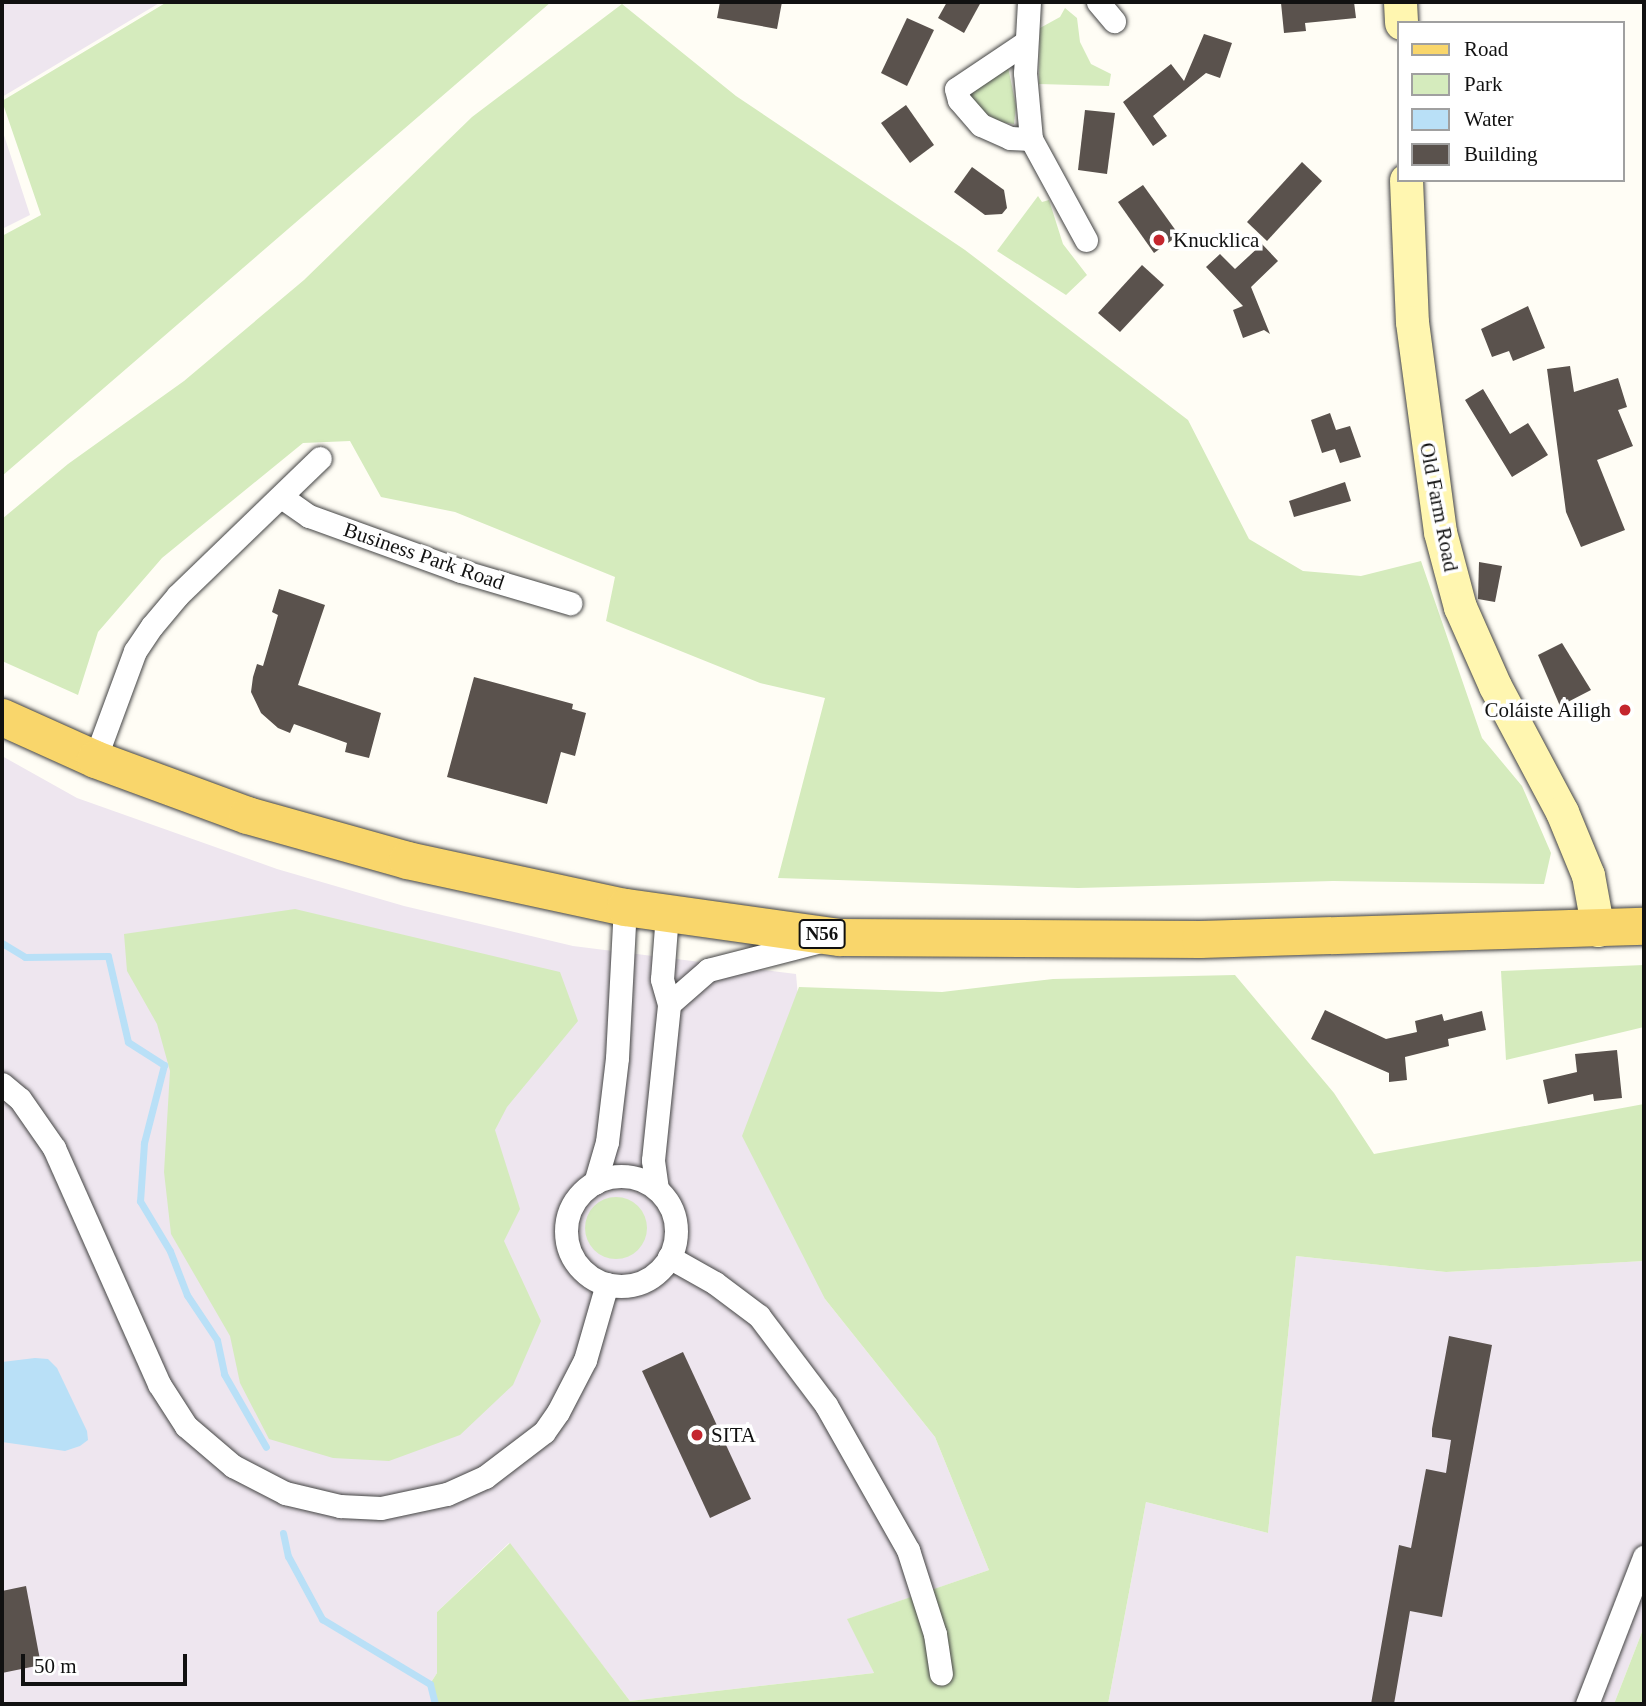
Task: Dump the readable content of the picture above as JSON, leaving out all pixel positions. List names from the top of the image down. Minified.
{"streets":{"main road":["N56"],"street":["Old Farm Road","Business Park Road"]},"crossings":[["Old Farm Road","N56"]],"places":["Knucklica","Coláiste Ailigh","SITA"],"legend":["Road","Park","Water","Building"],"scale_bar":"50 m"}
